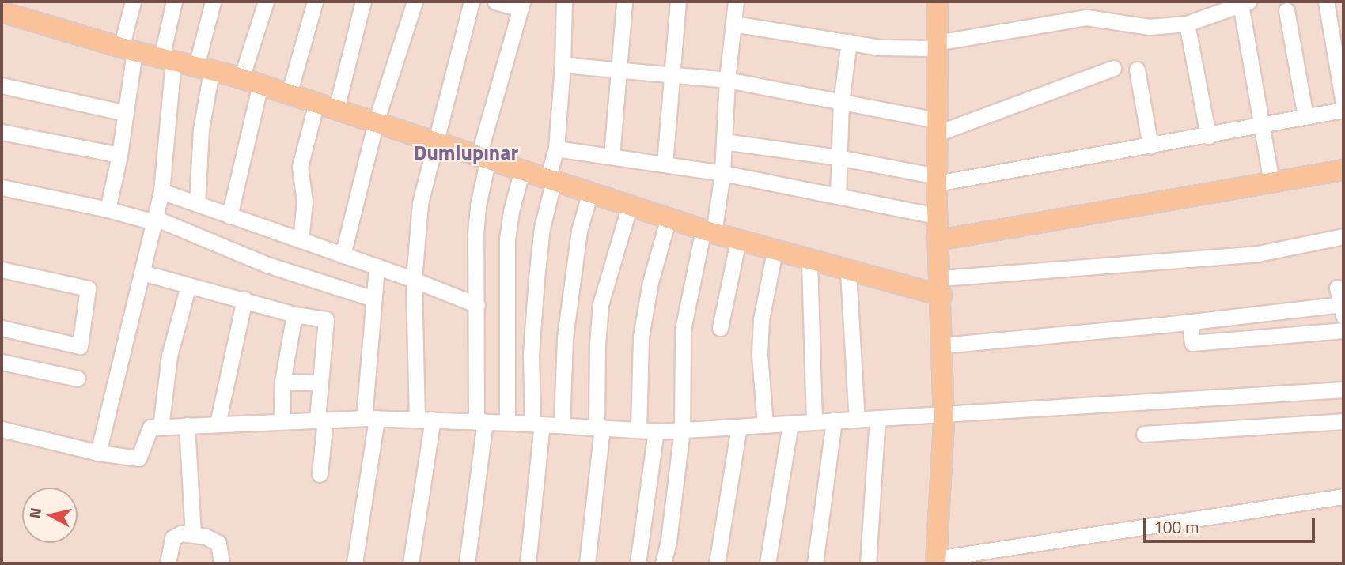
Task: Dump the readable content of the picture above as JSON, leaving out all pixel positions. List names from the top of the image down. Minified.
{"districts":["Dumlupınar"],"scale_bar":"100 m","north":"left"}
